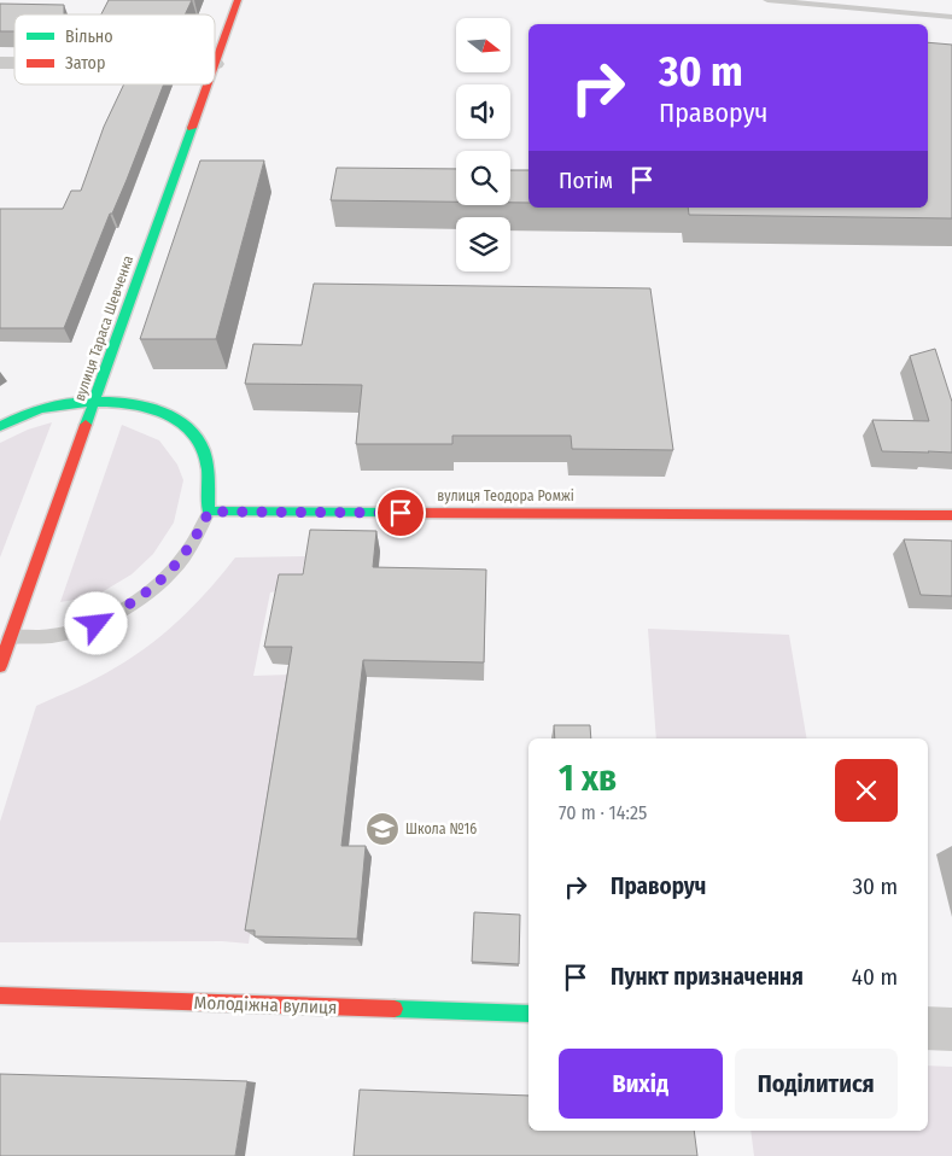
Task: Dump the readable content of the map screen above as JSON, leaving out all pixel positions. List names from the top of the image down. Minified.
{"streets":{"street":["вулиця Тараса Шевченка","вулиця Теодора Ромжі","Молодіжна вулиця"]},"places":{"school or university":["Школа №16"]},"legend":["Вільно","Затор"],"north":"right","page":{"turn":["30 m","Праворуч"],"then":"Потім","heading":["1 хв","70 m · 14:25"],"list":[{"name":"Праворуч","value":"30 m"},{"name":"Пункт призначення","value":"40 m"}],"buttons":["Вихід","Поділитися"]}}
